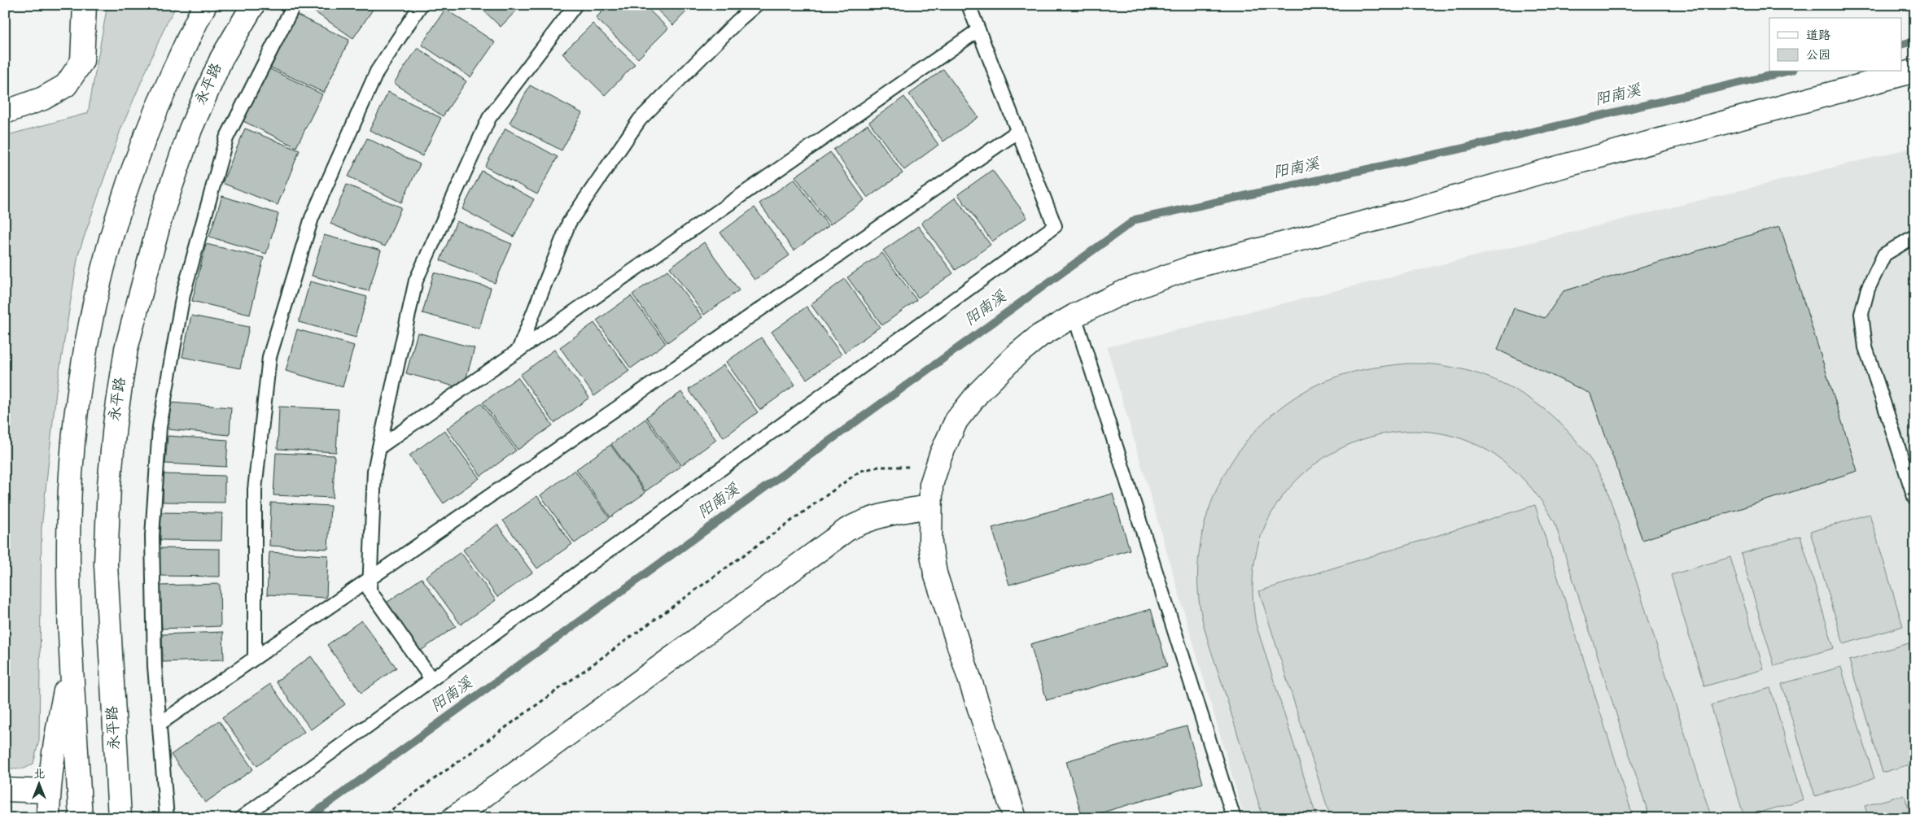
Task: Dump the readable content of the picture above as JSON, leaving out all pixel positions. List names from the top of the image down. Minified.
{"streets":{"street":["永平路"]},"water":["阳南溪"],"legend":["道路","公园"],"north":"top"}
